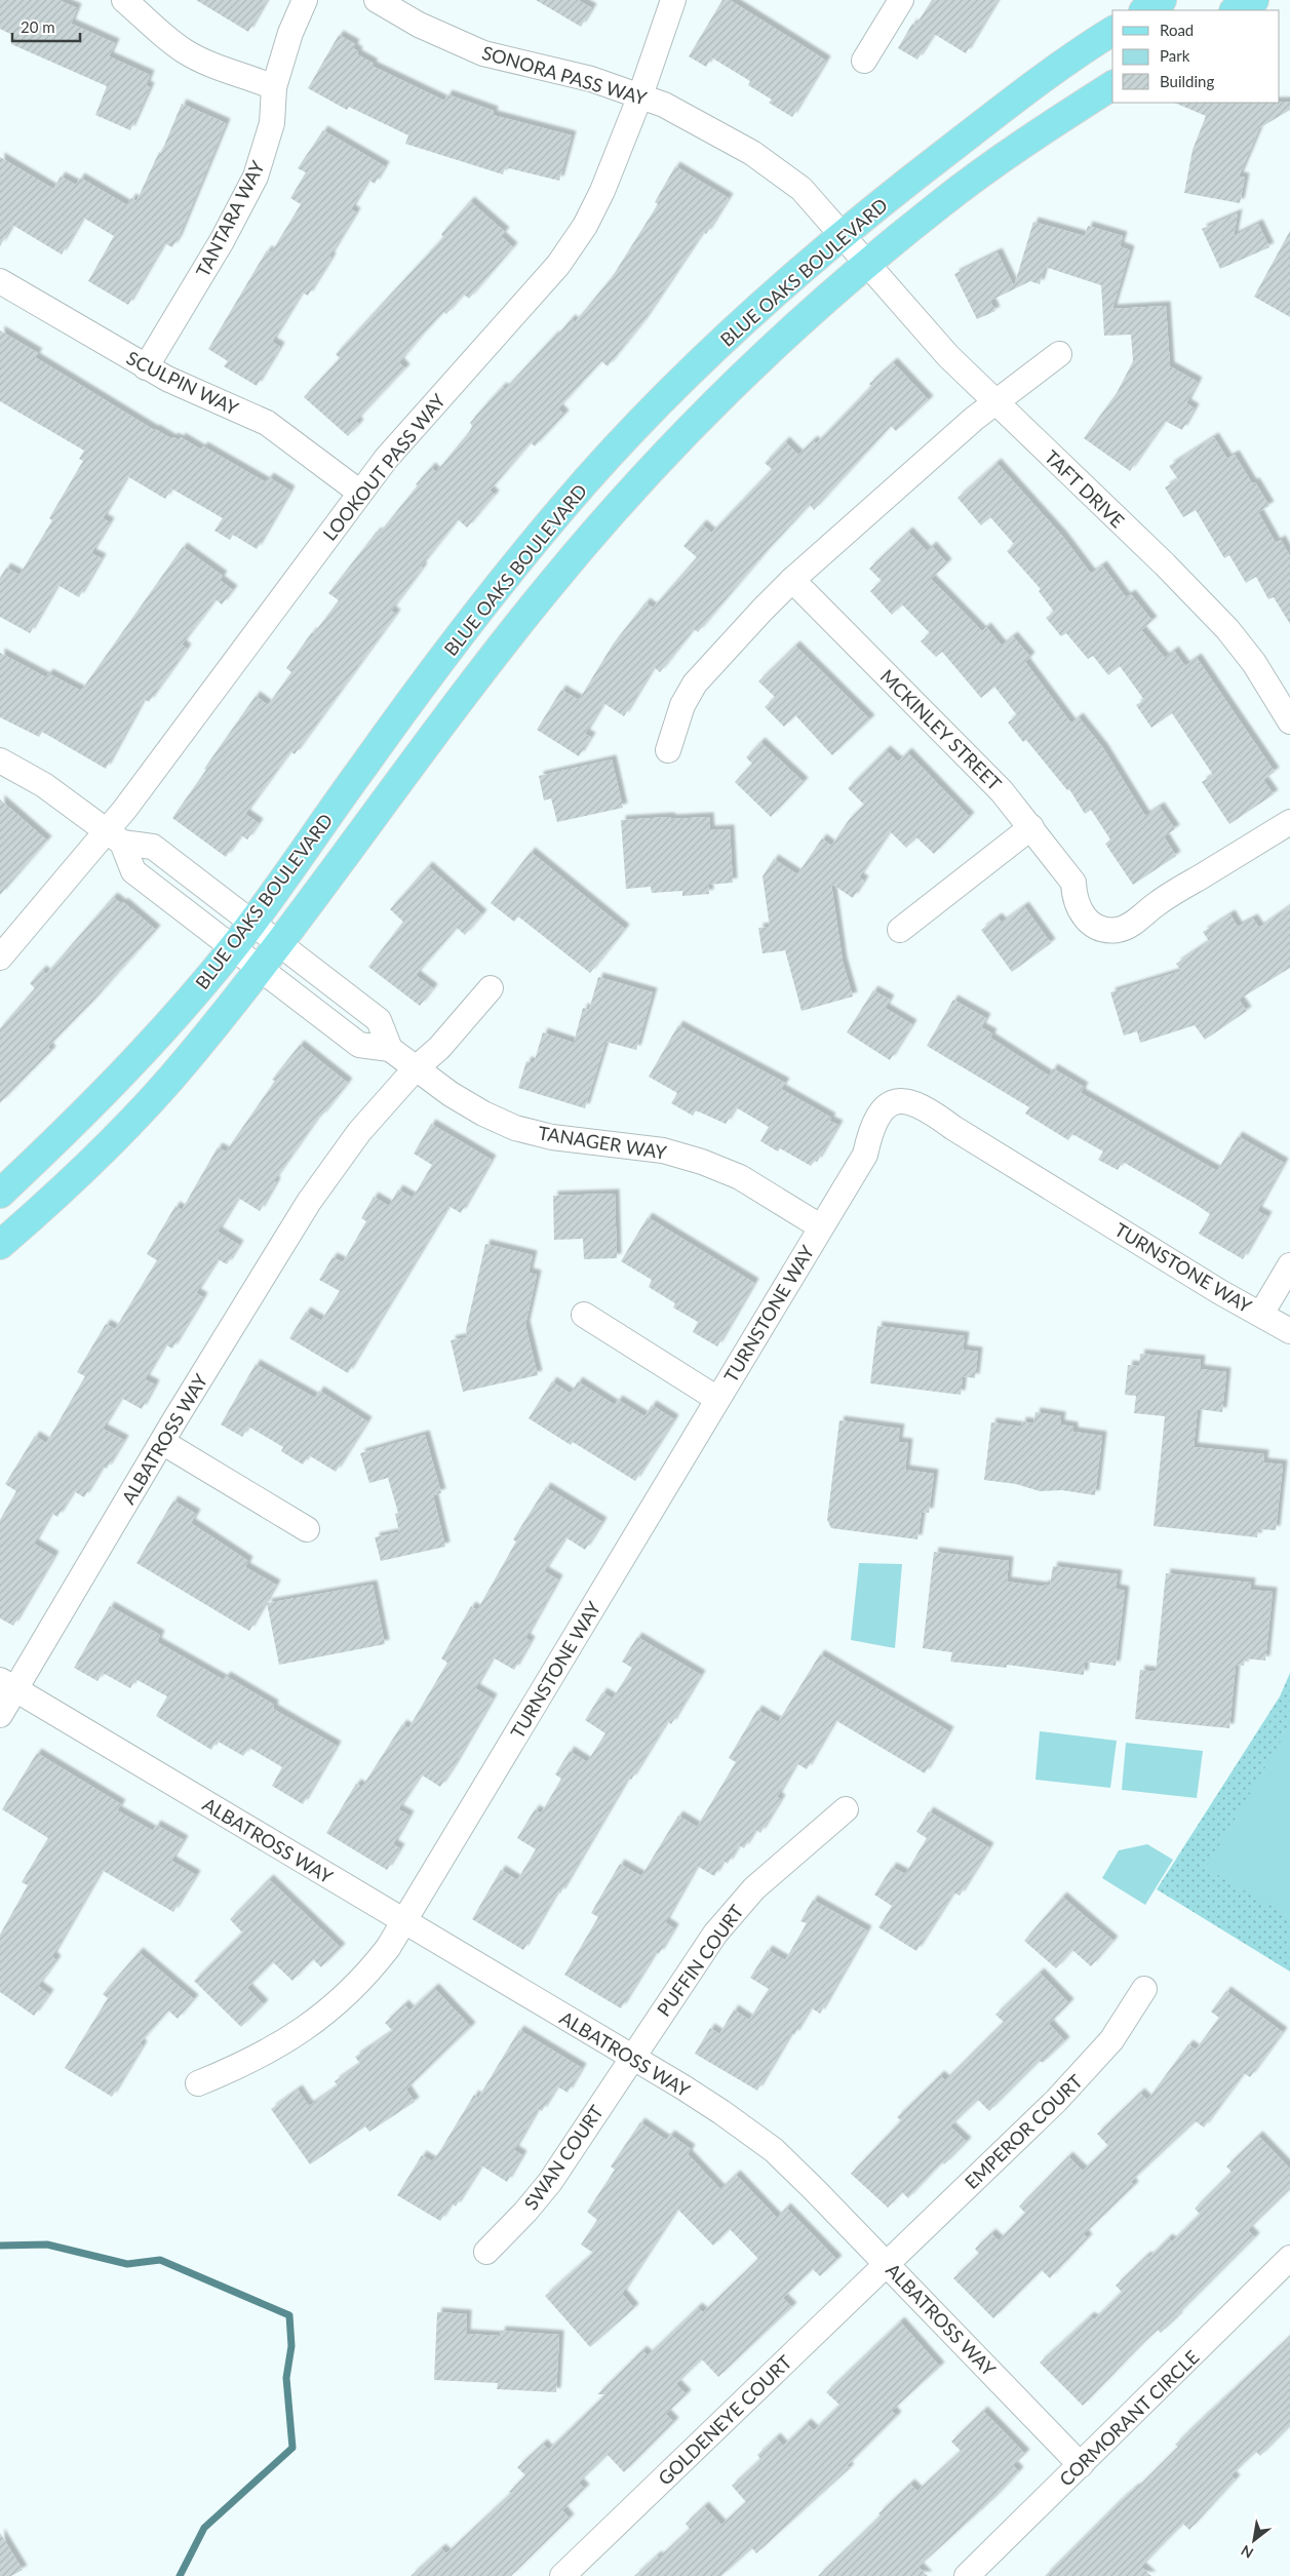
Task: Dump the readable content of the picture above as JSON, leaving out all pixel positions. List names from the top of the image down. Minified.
{"streets":{"main road":["BLUE OAKS BOULEVARD"],"street":["SONORA PASS WAY","TANTARA WAY","SCULPIN WAY","LOOKOUT PASS WAY","TAFT DRIVE","MCKINLEY STREET","TANAGER WAY","TURNSTONE WAY","ALBATROSS WAY","PUFFIN COURT","EMPEROR COURT","SWAN COURT","CORMORANT CIRCLE","GOLDENEYE COURT"]},"crossings":[["SONORA PASS WAY","BLUE OAKS BOULEVARD"],["SONORA PASS WAY","LOOKOUT PASS WAY"],["SONORA PASS WAY","TAFT DRIVE"],["TANTARA WAY","SCULPIN WAY"],["BLUE OAKS BOULEVARD","TAFT DRIVE"],["BLUE OAKS BOULEVARD","TANAGER WAY"],["SCULPIN WAY","LOOKOUT PASS WAY"],["LOOKOUT PASS WAY","TANAGER WAY"],["TANAGER WAY","TURNSTONE WAY"],["TANAGER WAY","ALBATROSS WAY"],["TURNSTONE WAY","ALBATROSS WAY"],["ALBATROSS WAY","PUFFIN COURT"],["ALBATROSS WAY","EMPEROR COURT"],["ALBATROSS WAY","SWAN COURT"],["ALBATROSS WAY","CORMORANT CIRCLE"],["ALBATROSS WAY","GOLDENEYE COURT"],["PUFFIN COURT","SWAN COURT"],["EMPEROR COURT","GOLDENEYE COURT"]],"legend":["Road","Park","Building"],"scale_bar":"20 m","north":"bottom left"}
